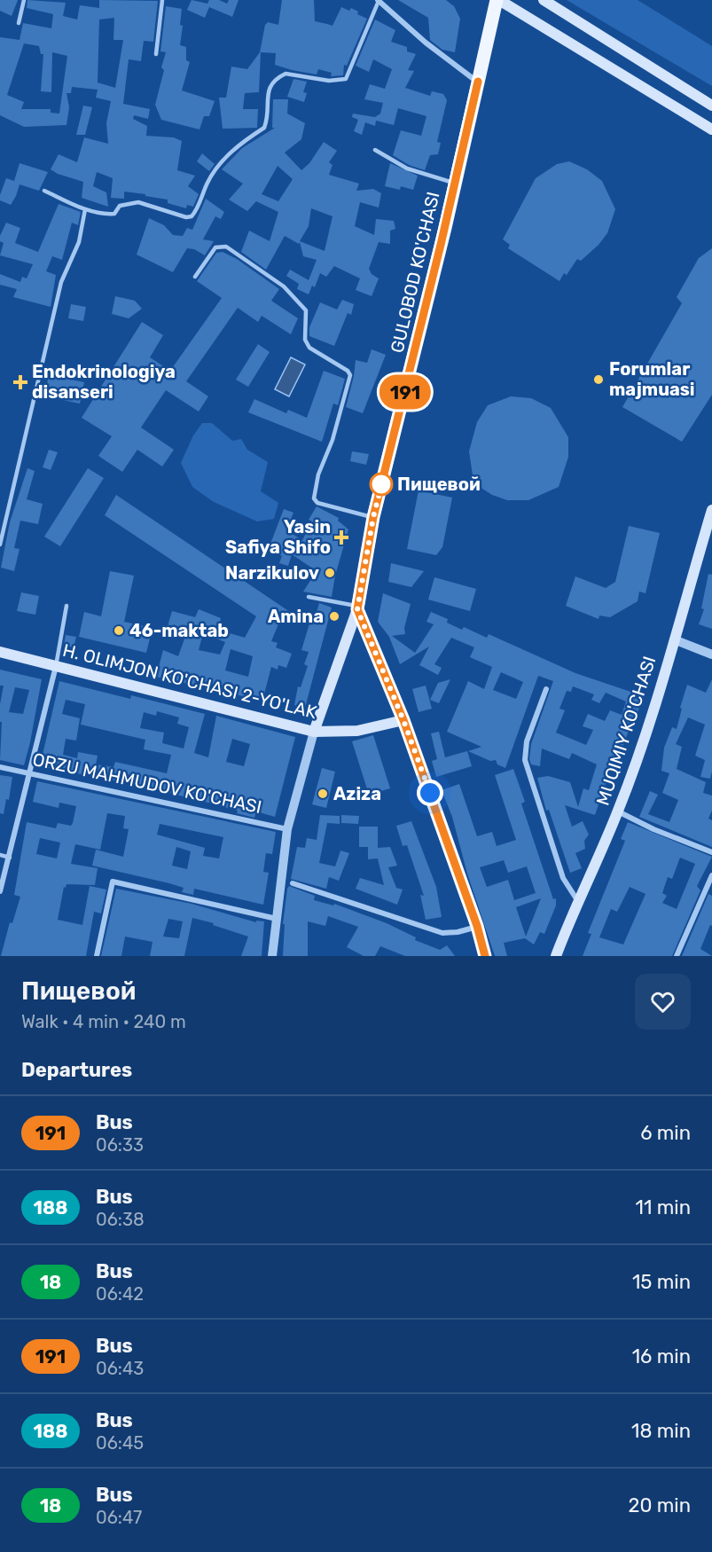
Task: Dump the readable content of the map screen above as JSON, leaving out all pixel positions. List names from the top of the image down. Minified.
{"streets":{"main road":["GULOBOD KO'CHASI","H. OLIMJON KO'CHASI 2-YO'LAK","MUQIMIY KO'CHASI"],"street":["ORZU MAHMUDOV KO'CHASI"]},"places":{"other":["Forumlar majmuasi","Пищевой","Narzikulov","Amina","46-maktab","Aziza"],"health":["Endokrinologiya disanseri","Yasin Safiya Shifo"]},"lines":["bus line 191"],"page":{"on_map":"191","heading":[["Пищевой","Walk · 4 min · 240 m"],"Departures"],"list":[{"mark":"191","name":"Bus","note":"06:33","value":"6 min"},{"mark":"188","name":"Bus","note":"06:38","value":"11 min"},{"mark":"18","name":"Bus","note":"06:42","value":"15 min"},{"mark":"191","name":"Bus","note":"06:43","value":"16 min"},{"mark":"188","name":"Bus","note":"06:45","value":"18 min"},{"mark":"18","name":"Bus","note":"06:47","value":"20 min"}]}}
